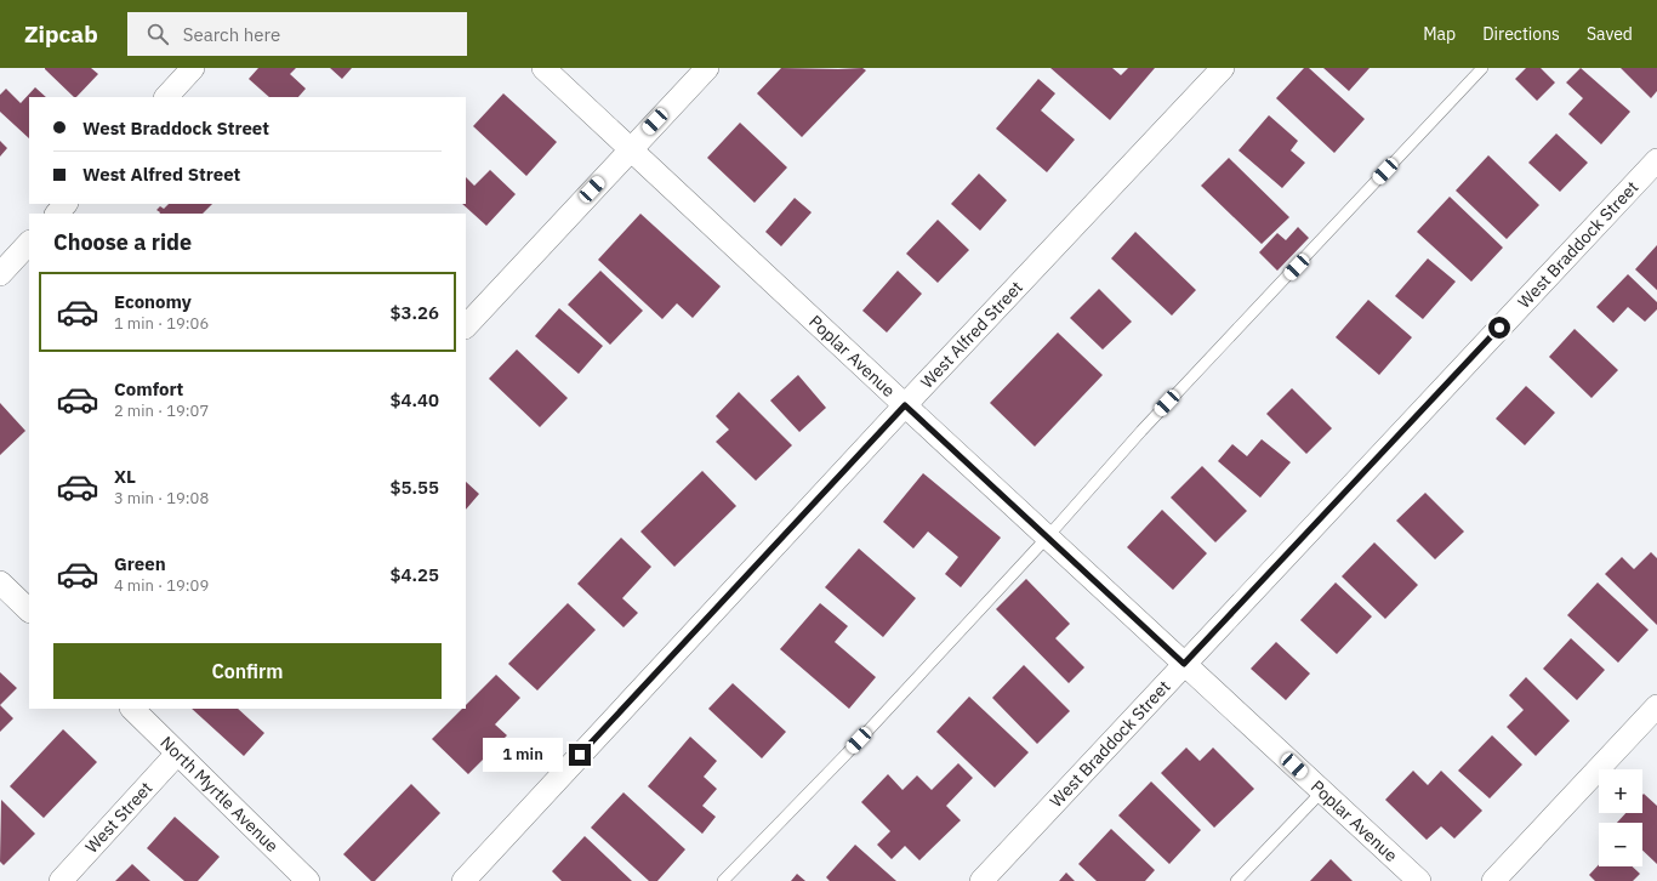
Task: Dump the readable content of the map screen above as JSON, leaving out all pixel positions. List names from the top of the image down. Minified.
{"streets":{"street":["West Braddock Street","West Alfred Street","Poplar Avenue","North Myrtle Avenue","West Street"]},"crossings":[["West Braddock Street","Poplar Avenue"],["West Alfred Street","Poplar Avenue"],["North Myrtle Avenue","West Street"]],"page":{"header":"Zipcab","search":"Search here","nav":["Map","Directions","Saved"],"banner":["West Braddock Street","West Alfred Street"],"heading":"Choose a ride","list":[{"name":"Economy","note":"1 min · 19:06","value":"$3.26"},{"name":"Comfort","note":"2 min · 19:07","value":"$4.40"},{"name":"XL","note":"3 min · 19:08","value":"$5.55"},{"name":"Green","note":"4 min · 19:09","value":"$4.25"}],"buttons":"Confirm","bubble":"1 min","map_buttons":["+","−"]}}
